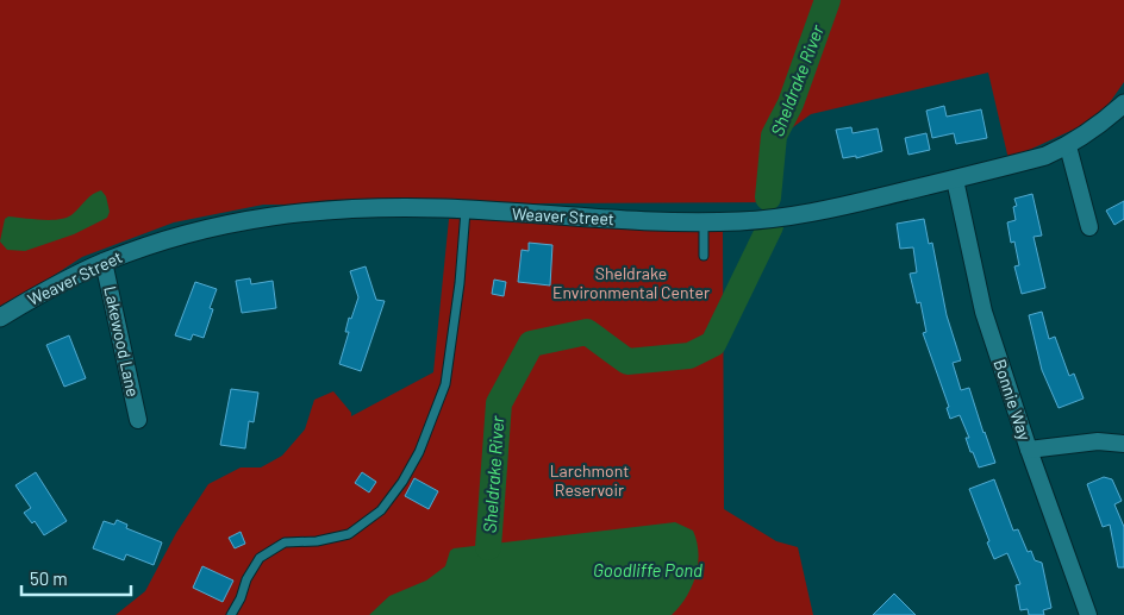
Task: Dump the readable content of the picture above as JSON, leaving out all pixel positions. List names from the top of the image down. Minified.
{"streets":{"main road":["Weaver Street"],"street":["Lakewood Lane","Bonnie Way"]},"crossings":[["Weaver Street","Lakewood Lane"],["Weaver Street","Bonnie Way"]],"water":["Sheldrake River","Goodliffe Pond"],"parks":["Sheldrake Environmental Center","Larchmont Reservoir"],"scale_bar":"50 m"}
